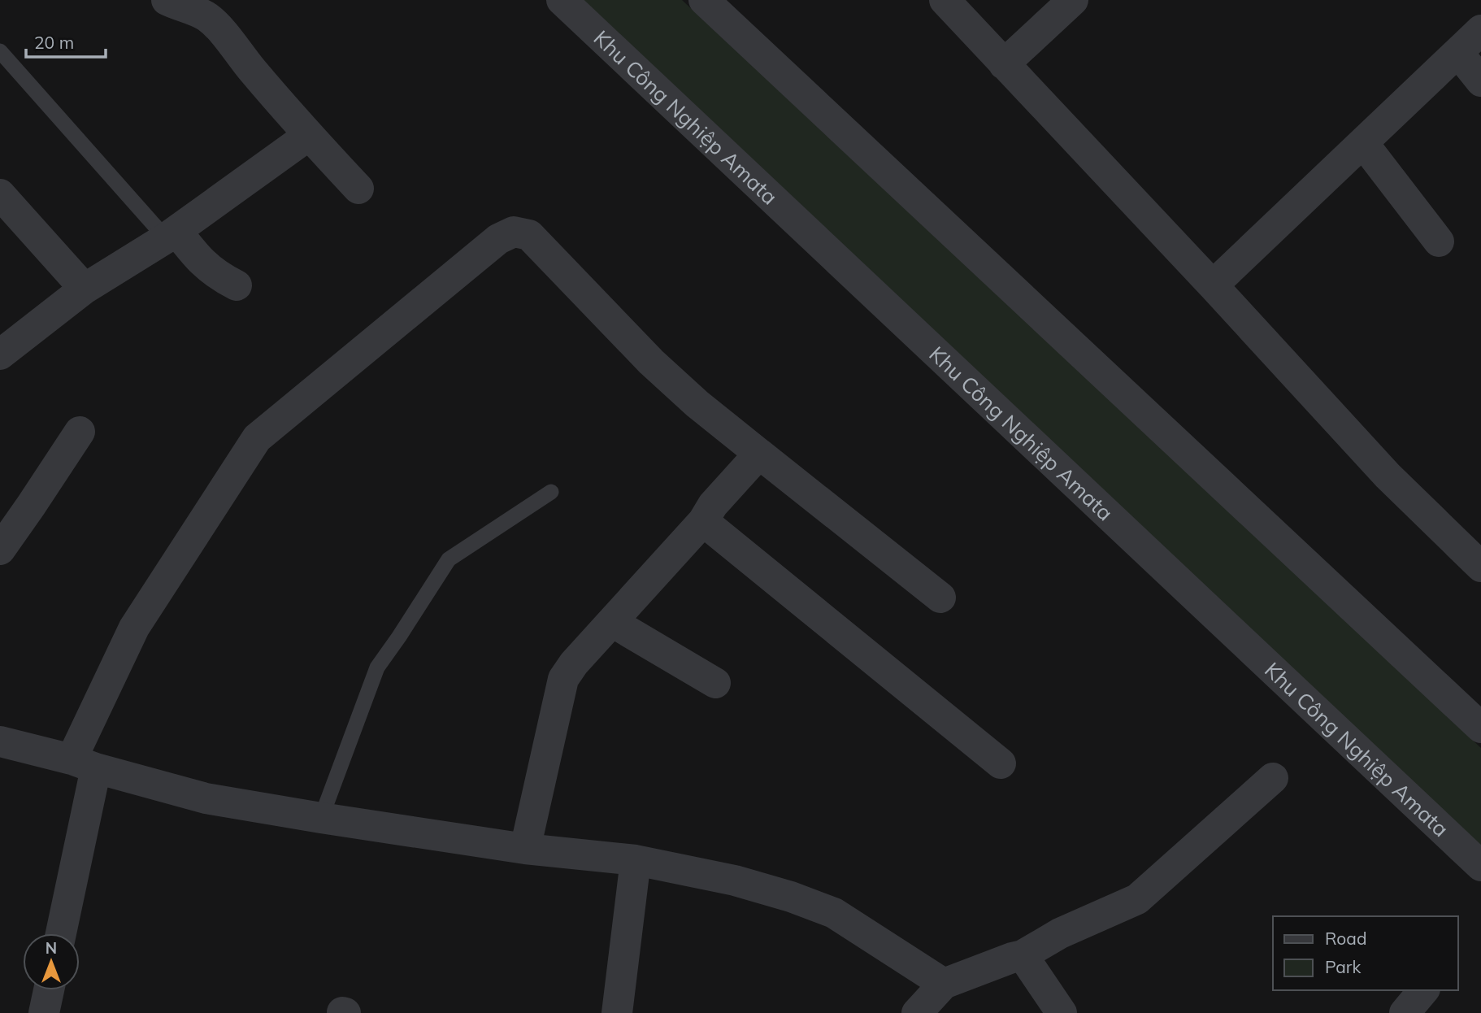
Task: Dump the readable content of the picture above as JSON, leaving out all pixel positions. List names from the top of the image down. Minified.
{"streets":{"street":["Khu Công Nghiệp Amata"]},"legend":["Road","Park"],"scale_bar":"20 m","north":"top"}
